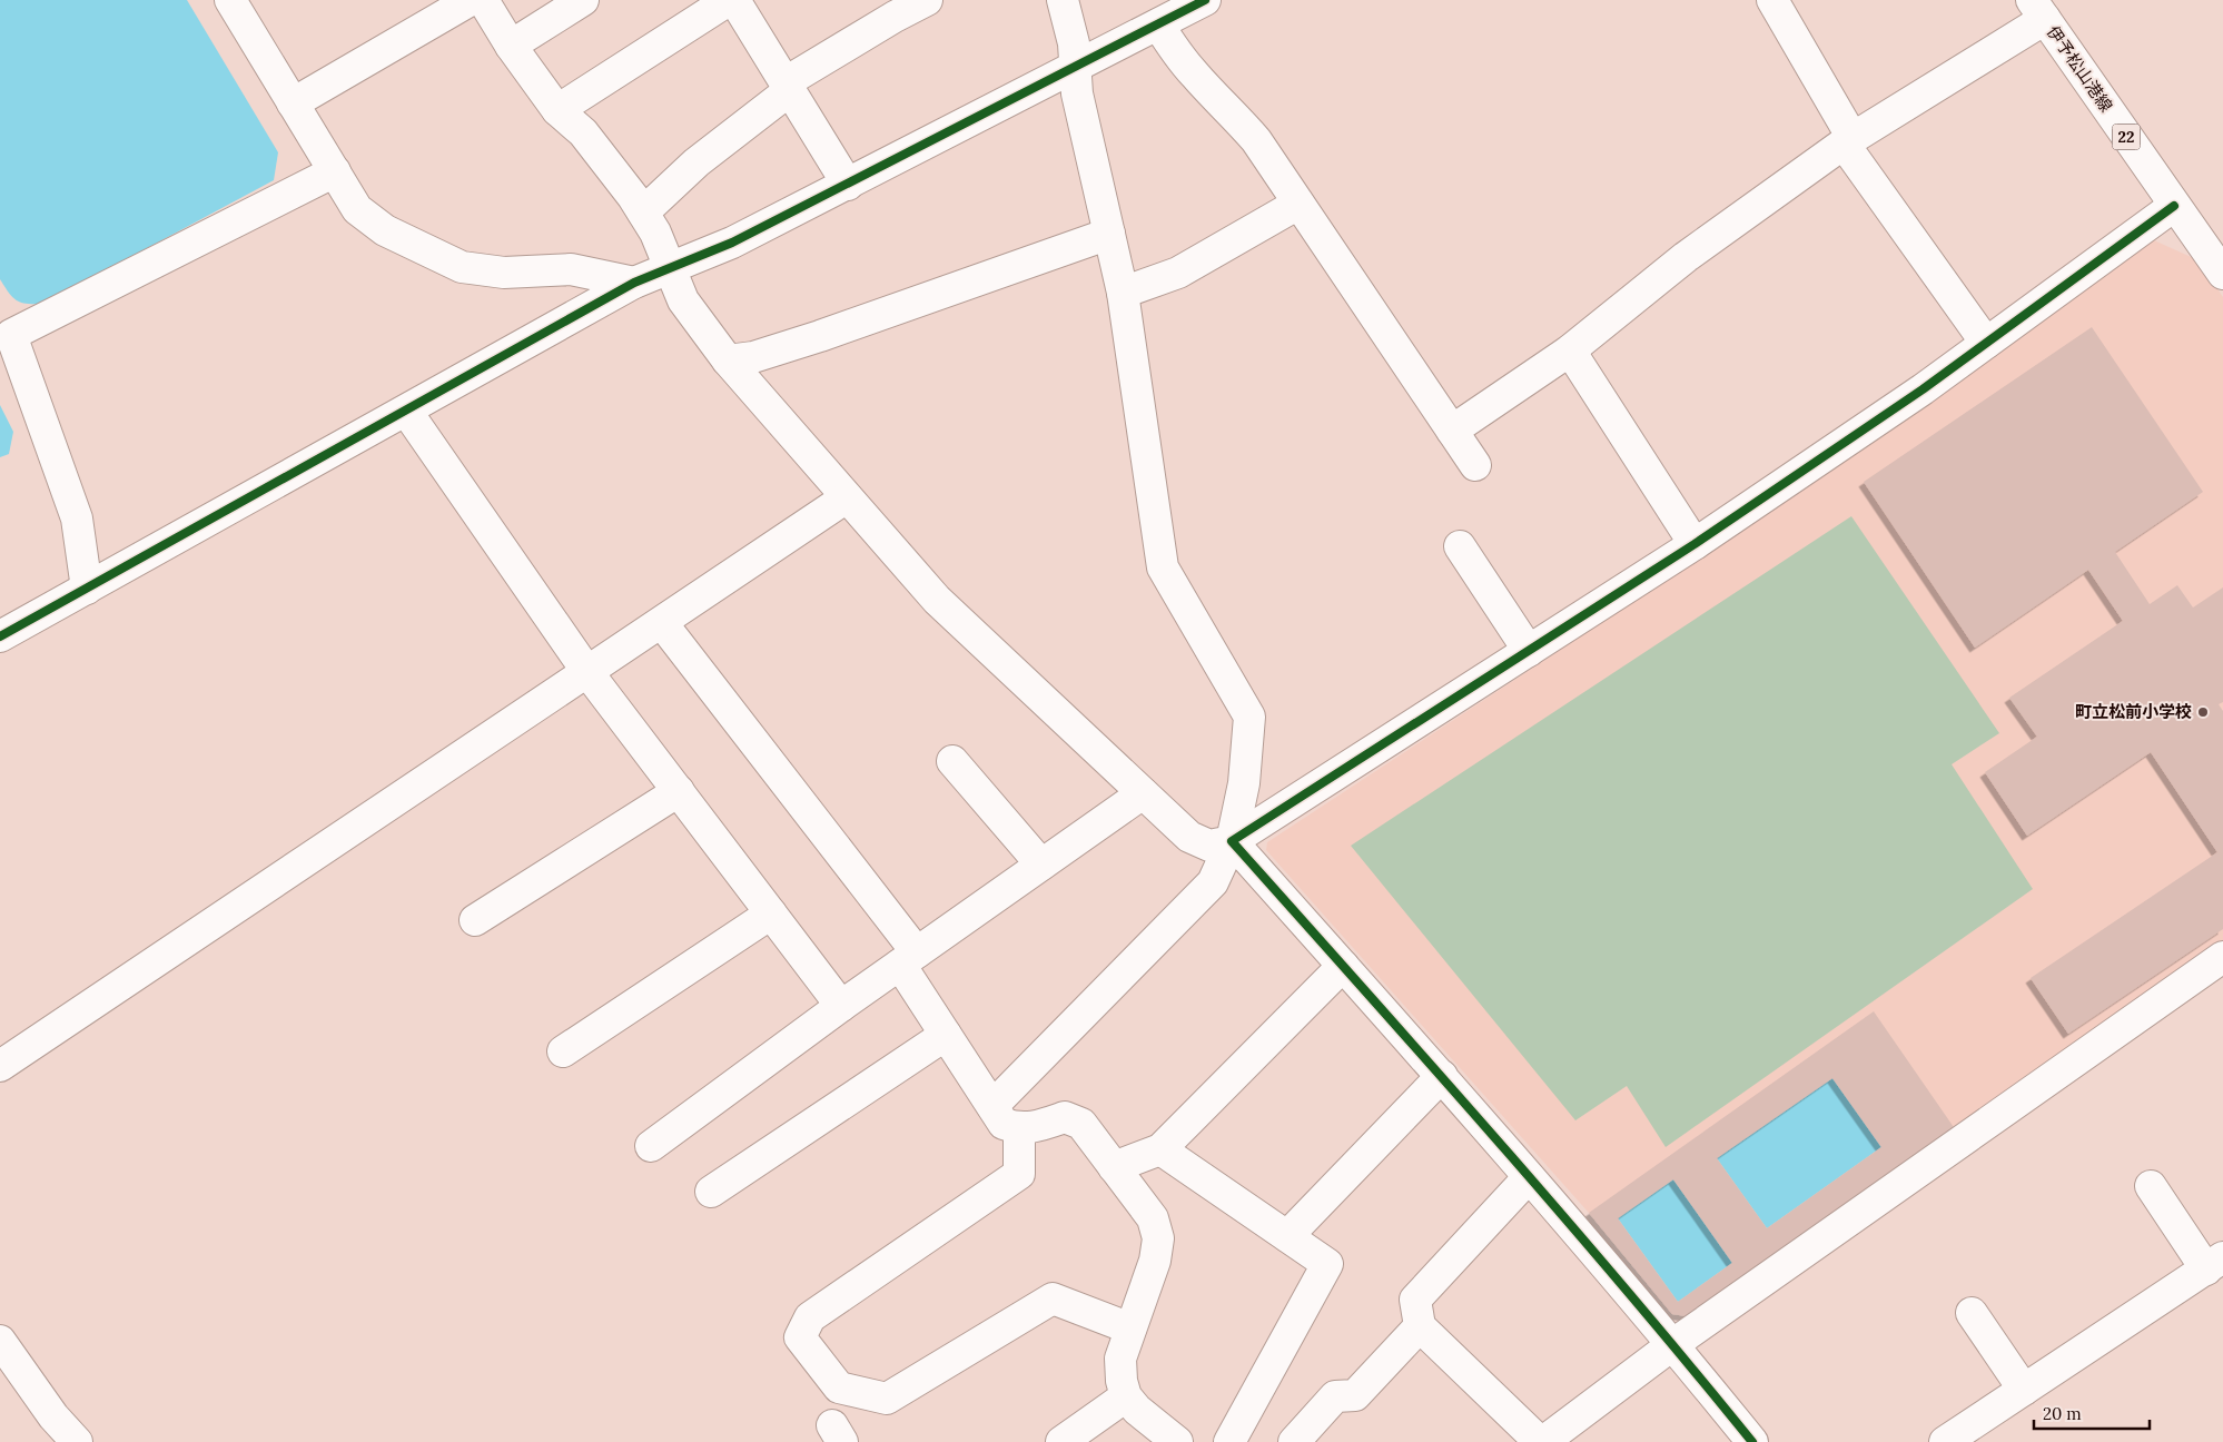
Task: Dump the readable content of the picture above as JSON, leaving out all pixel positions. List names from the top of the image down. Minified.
{"streets":{"street":["伊予松山港線","22"]},"places":["町立松前小学校"],"scale_bar":"20 m"}
